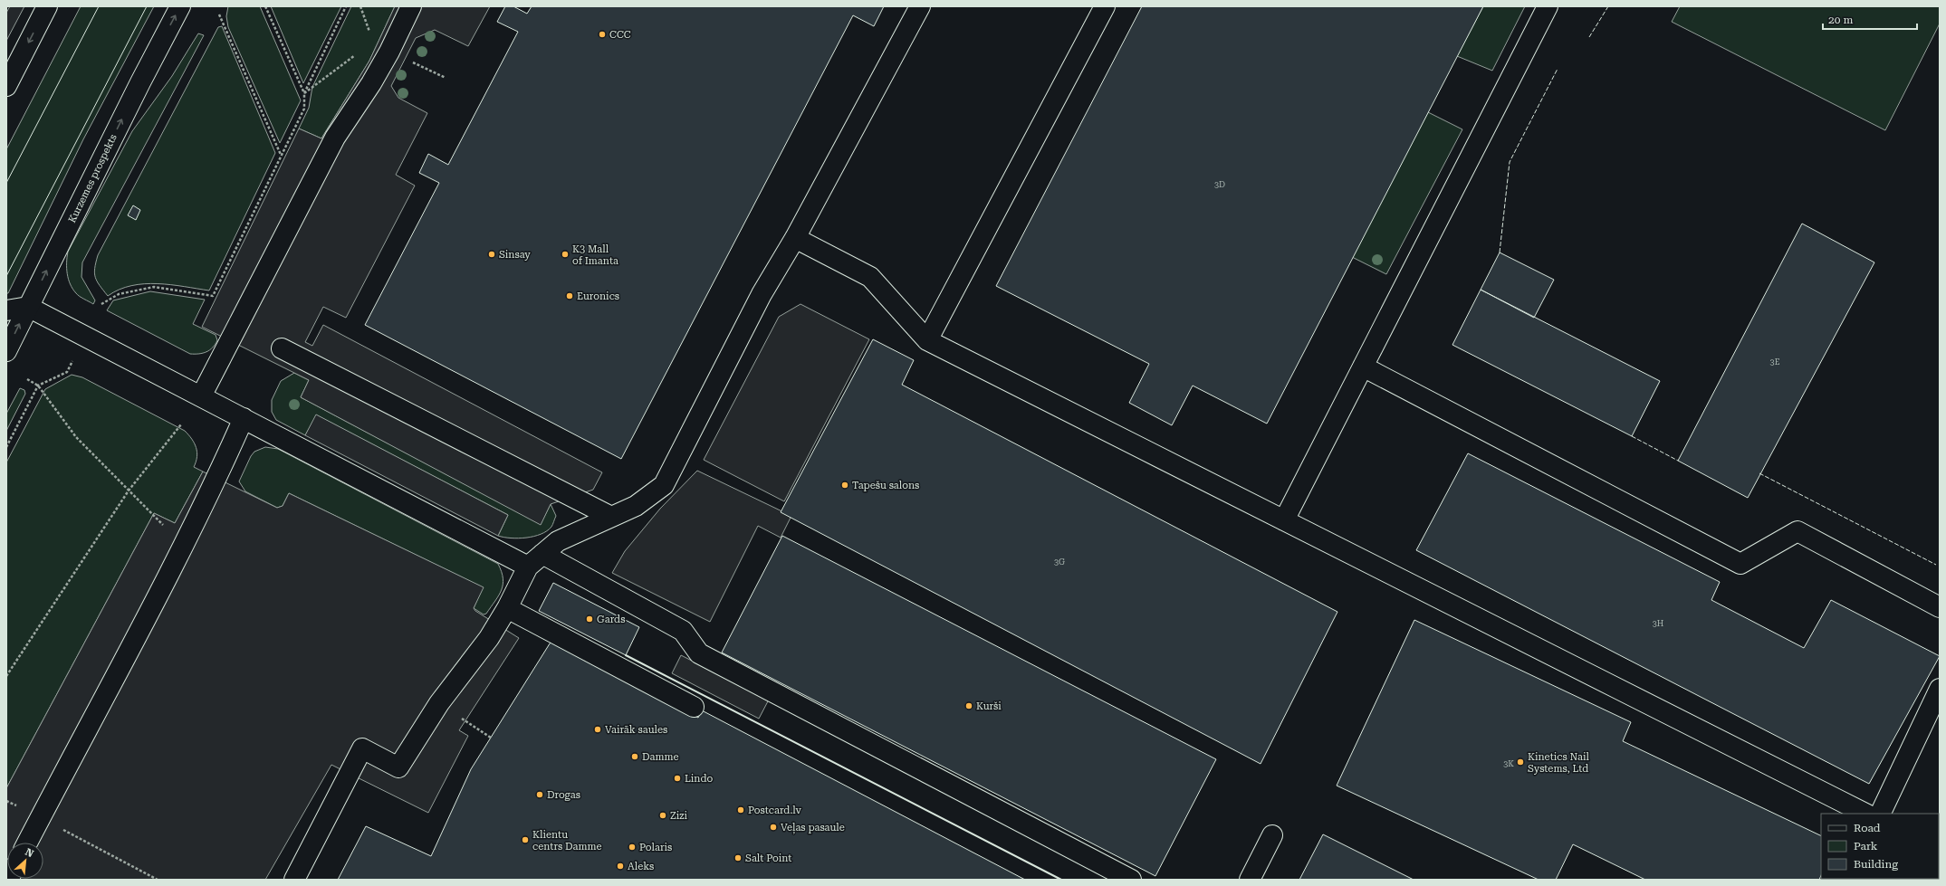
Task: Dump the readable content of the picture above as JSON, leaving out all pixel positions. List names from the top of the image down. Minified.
{"streets":{"main road":["Kurzemes prospekts"]},"one_way":["Kurzemes prospekts"],"places":["CCC","Sinsay","K3 Mall of Imanta","Euronics","Tapešu salons","Gards","Kurši","Vairāk saules","Damme","Kinetics Nail Systems, Ltd","Lindo","Drogas","Postcard.lv","Zizi","Veļas pasaule","Klientu centrs Damme","Polaris","Salt Point","Aleks"],"house_numbers":["3D","3E","3G","3H","3K"],"legend":["Road","Park","Building"],"scale_bar":"20 m","north":"top right"}
